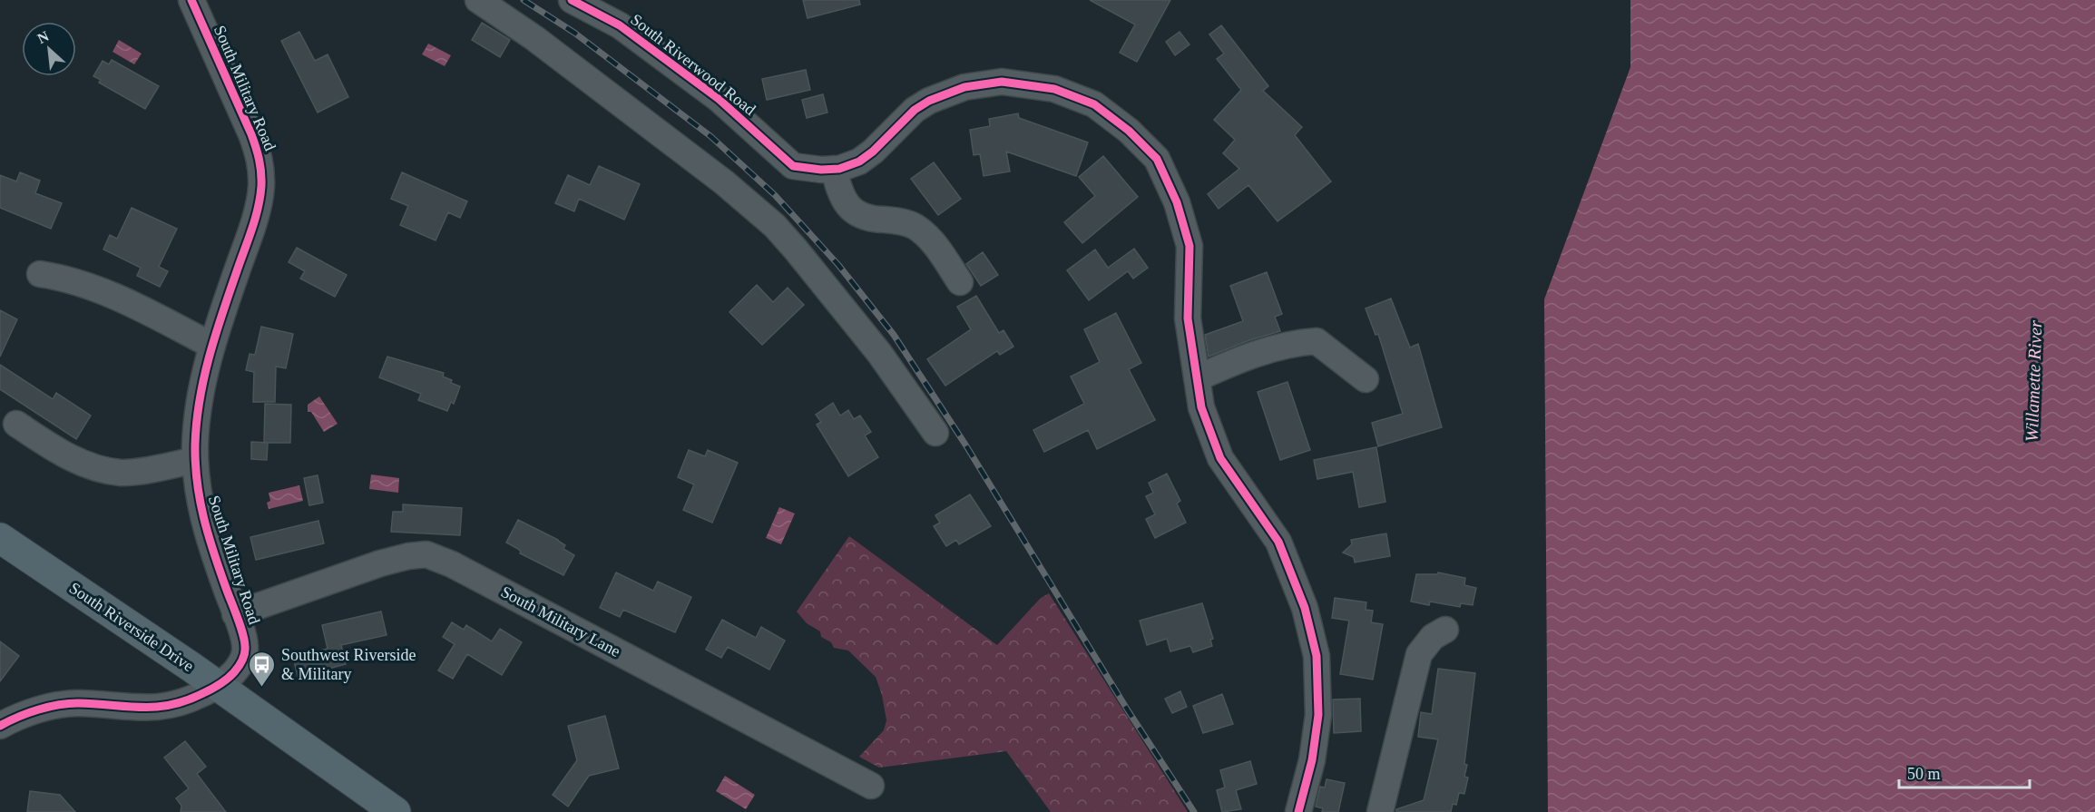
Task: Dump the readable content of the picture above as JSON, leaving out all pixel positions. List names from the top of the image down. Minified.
{"streets":{"main road":["South Riverside Drive"],"street":["South Riverwood Road","South Military Road","South Military Lane"]},"crossings":[["South Military Road","South Military Lane"],["South Military Road","South Riverside Drive"]],"water":["Willamette River"],"places":{"bus stop":["Southwest Riverside & Military"]},"scale_bar":"50 m","north":"top left"}
